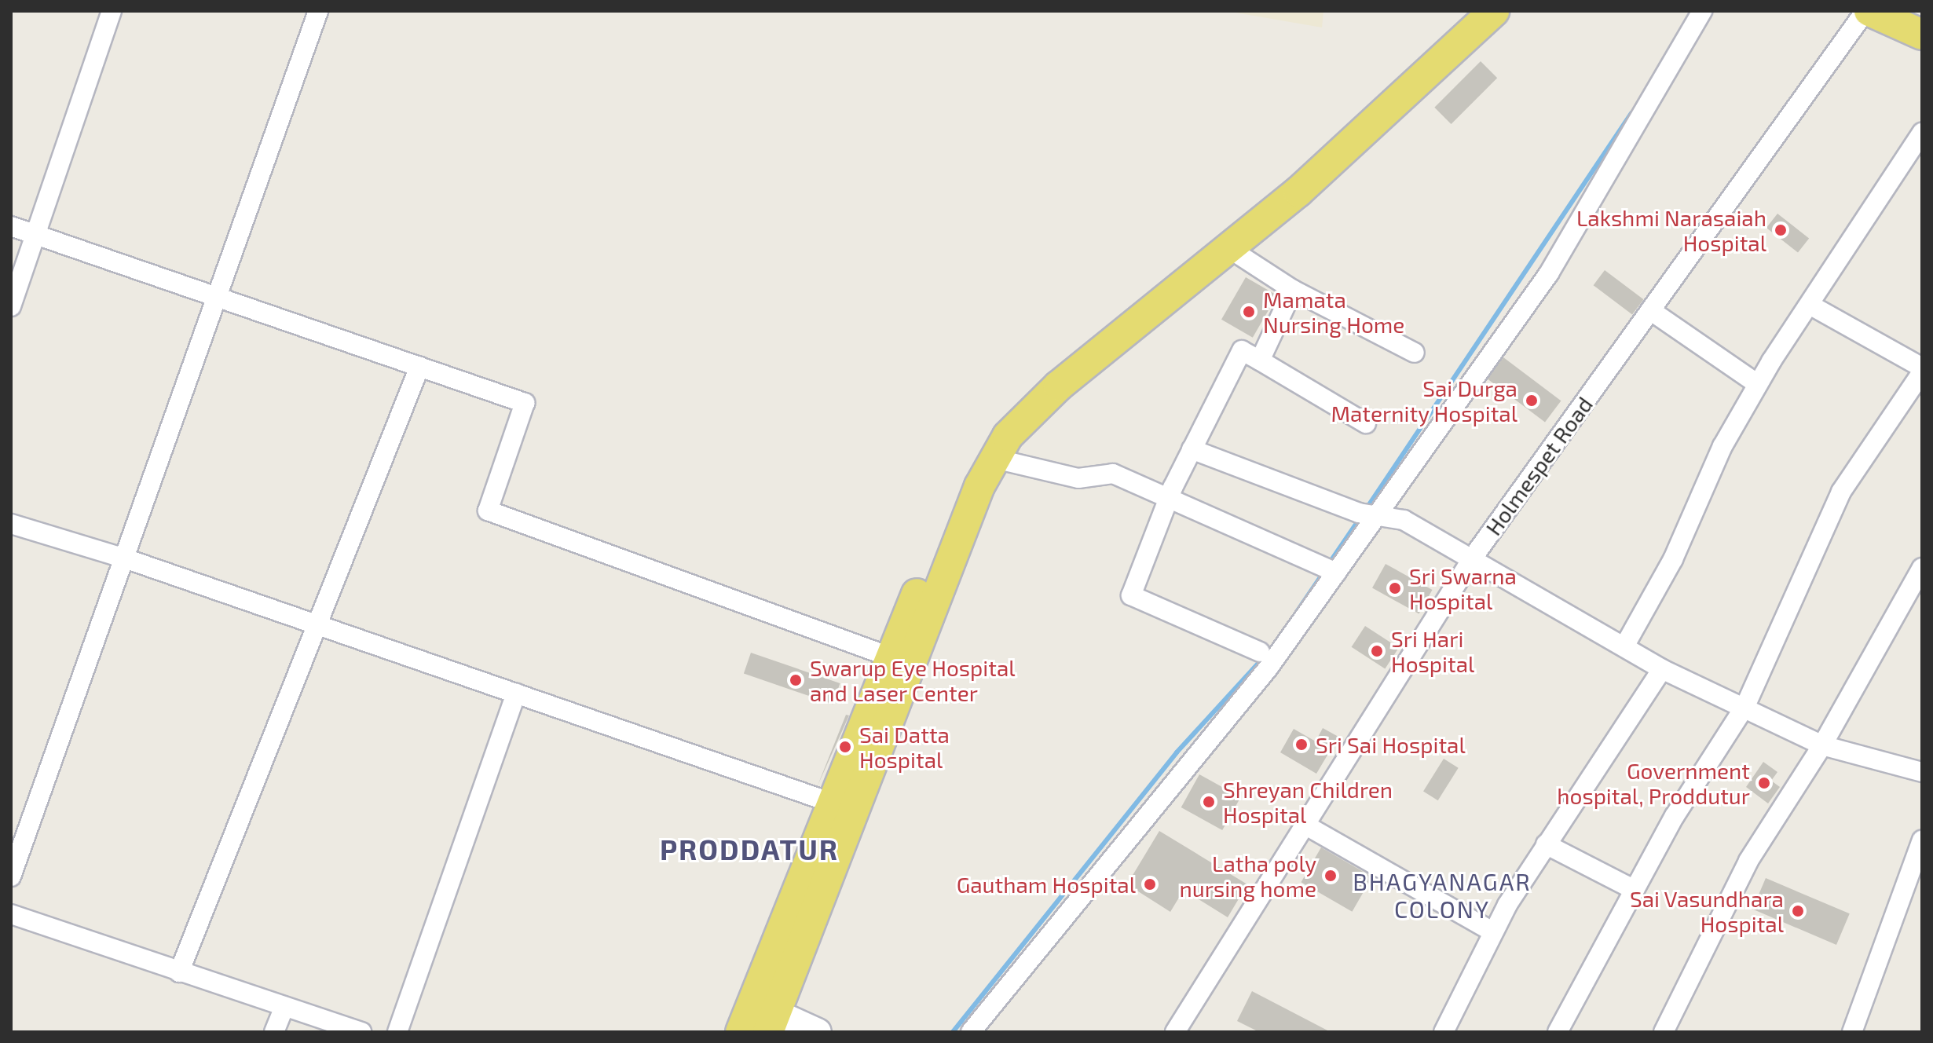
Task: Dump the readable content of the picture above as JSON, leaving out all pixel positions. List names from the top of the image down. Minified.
{"streets":{"street":["Holmespet Road"]},"districts":["PRODDATUR","BHAGYANAGAR COLONY"],"places":["Lakshmi Narasaiah Hospital","Mamata Nursing Home","Sai Durga Maternity Hospital","Sri Swarna Hospital","Sri Hari Hospital","Swarup Eye Hospital and Laser Center","Sri Sai Hospital","Sai Datta Hospital","Government hospital, Proddutur","Shreyan Children Hospital","Latha poly nursing home","Gautham Hospital","Sai Vasundhara Hospital"]}
